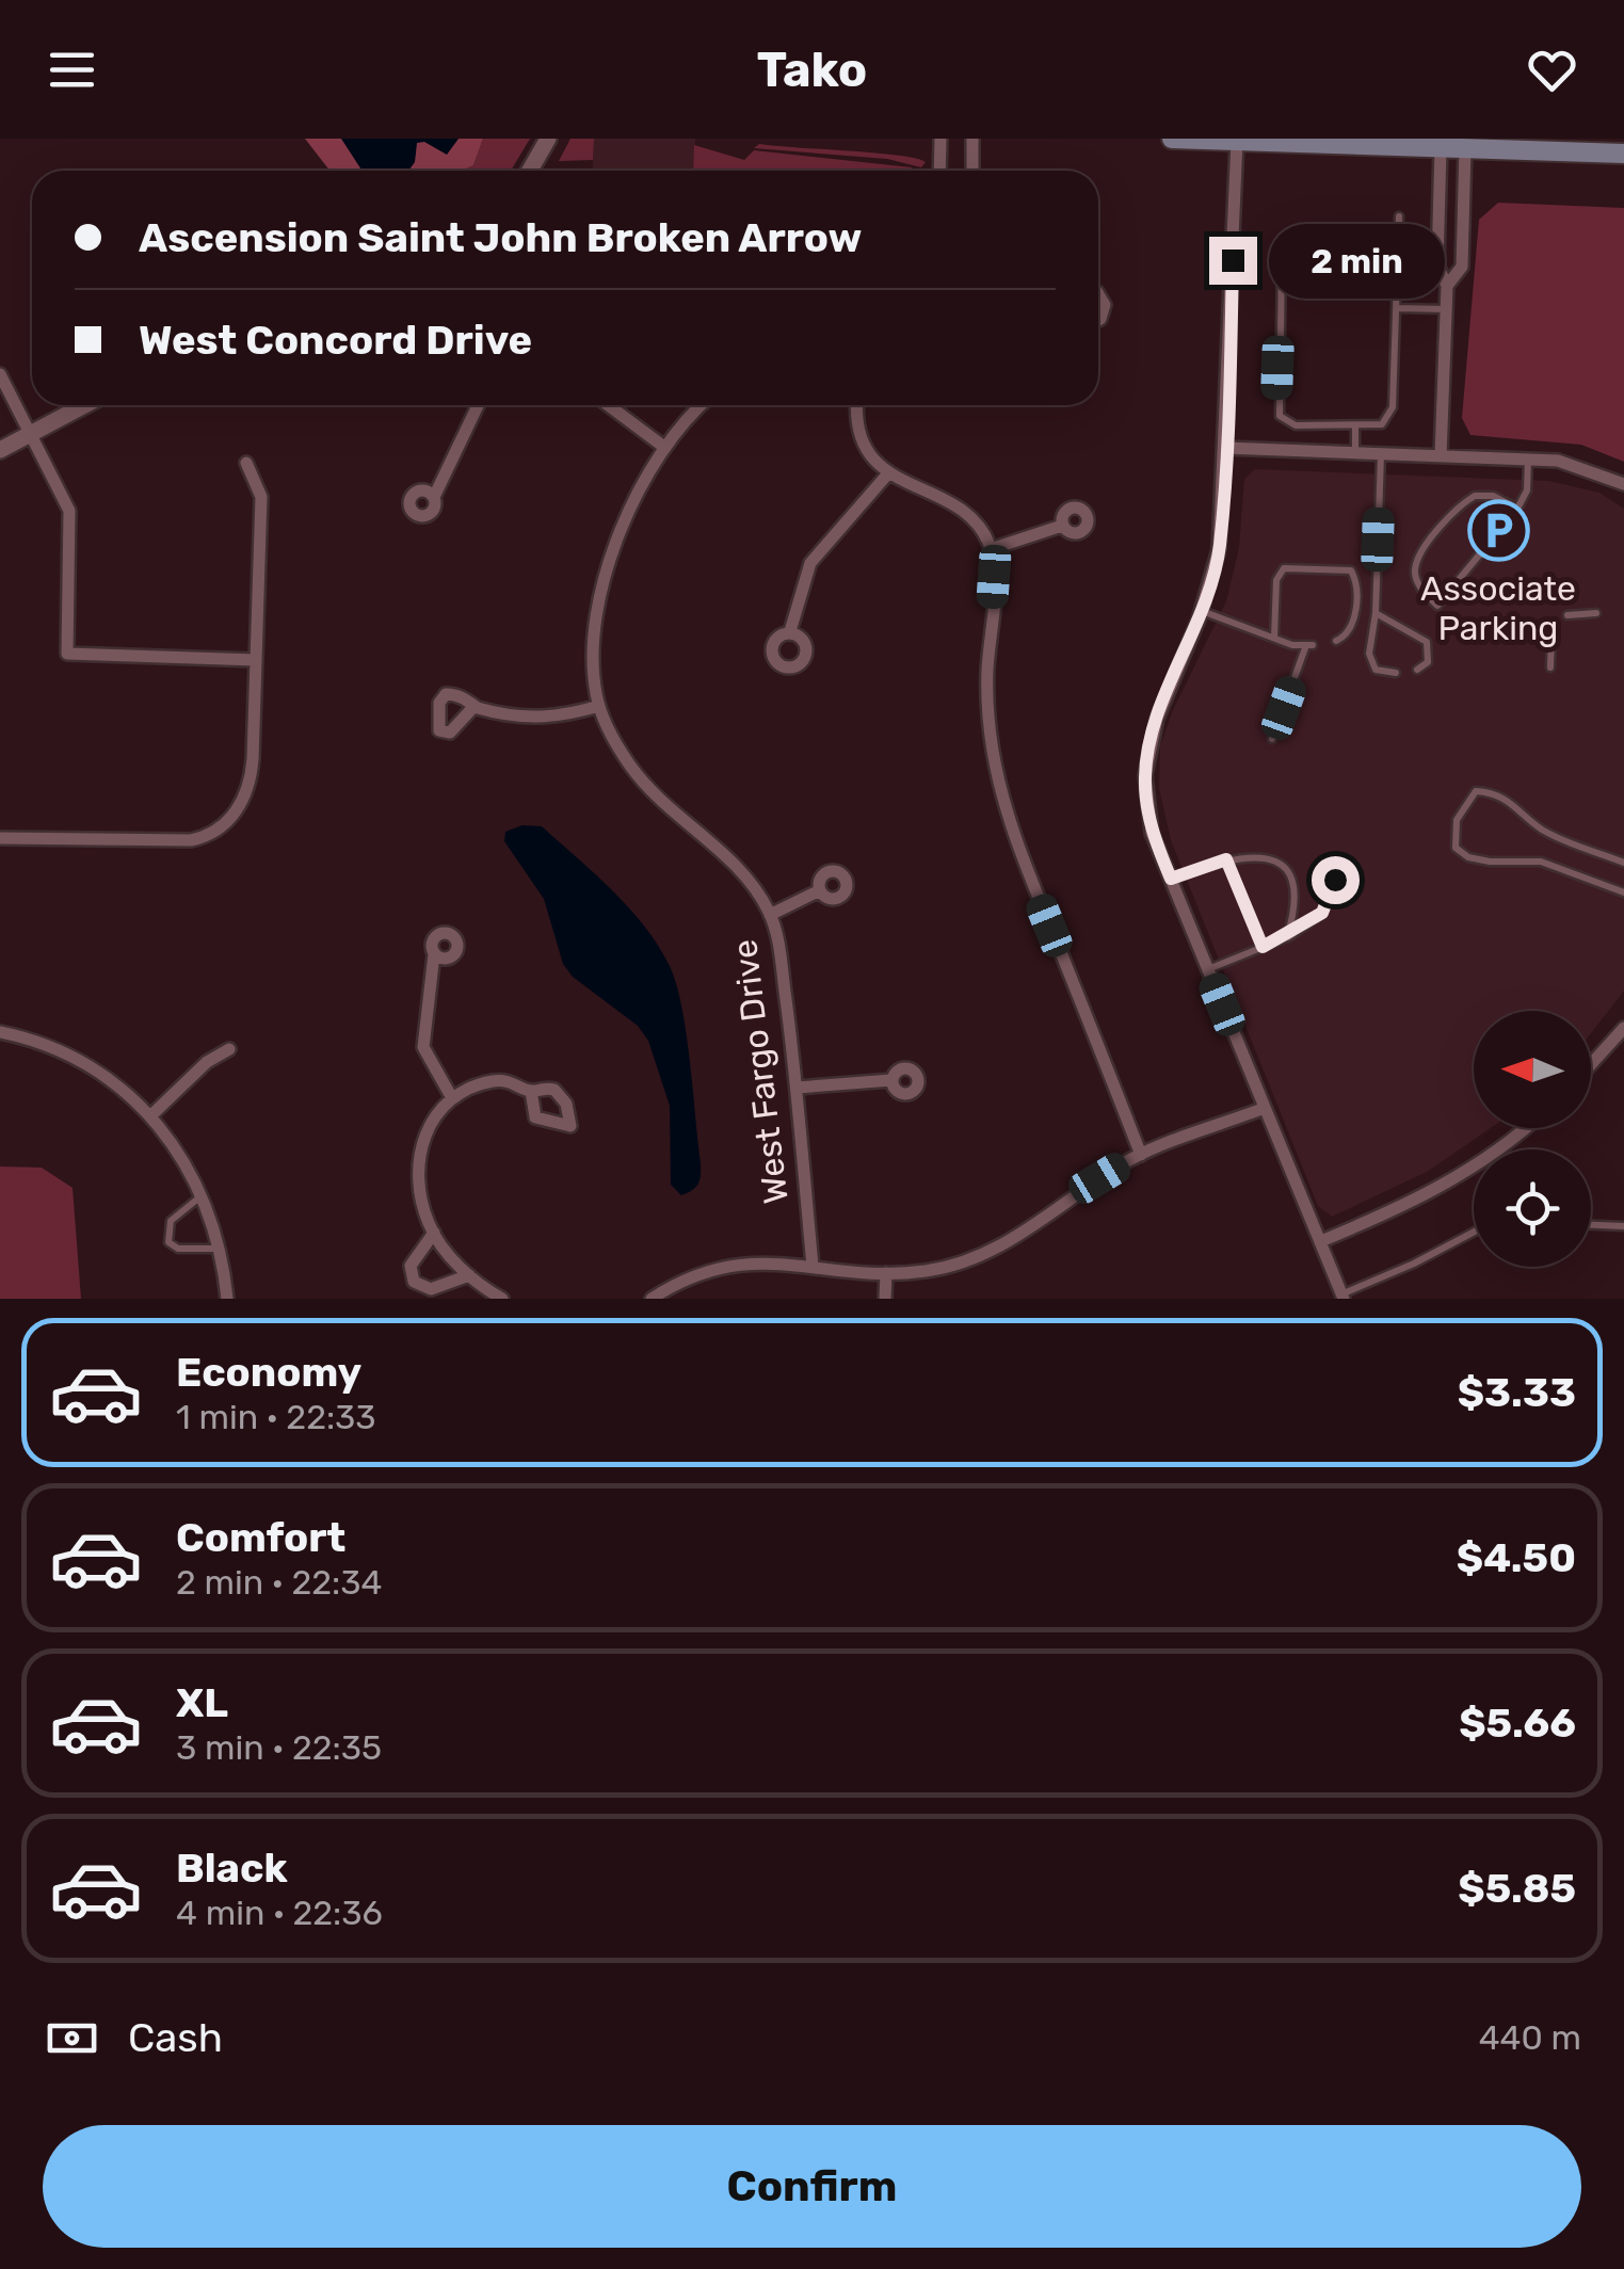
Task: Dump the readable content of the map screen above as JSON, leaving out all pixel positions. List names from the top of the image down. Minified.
{"streets":{"street":["West Fargo Drive"]},"places":{"parking":["Associate Parking"]},"north":"left","page":{"header":"Tako","banner":["Ascension Saint John Broken Arrow","West Concord Drive"],"bubble":"2 min","list":[{"name":"Economy","note":"1 min · 22:33","value":"$3.33"},{"name":"Comfort","note":"2 min · 22:34","value":"$4.50"},{"name":"XL","note":"3 min · 22:35","value":"$5.66"},{"name":"Black","note":"4 min · 22:36","value":"$5.85"}],"pay":["Cash","440 m"],"buttons":"Confirm"}}
